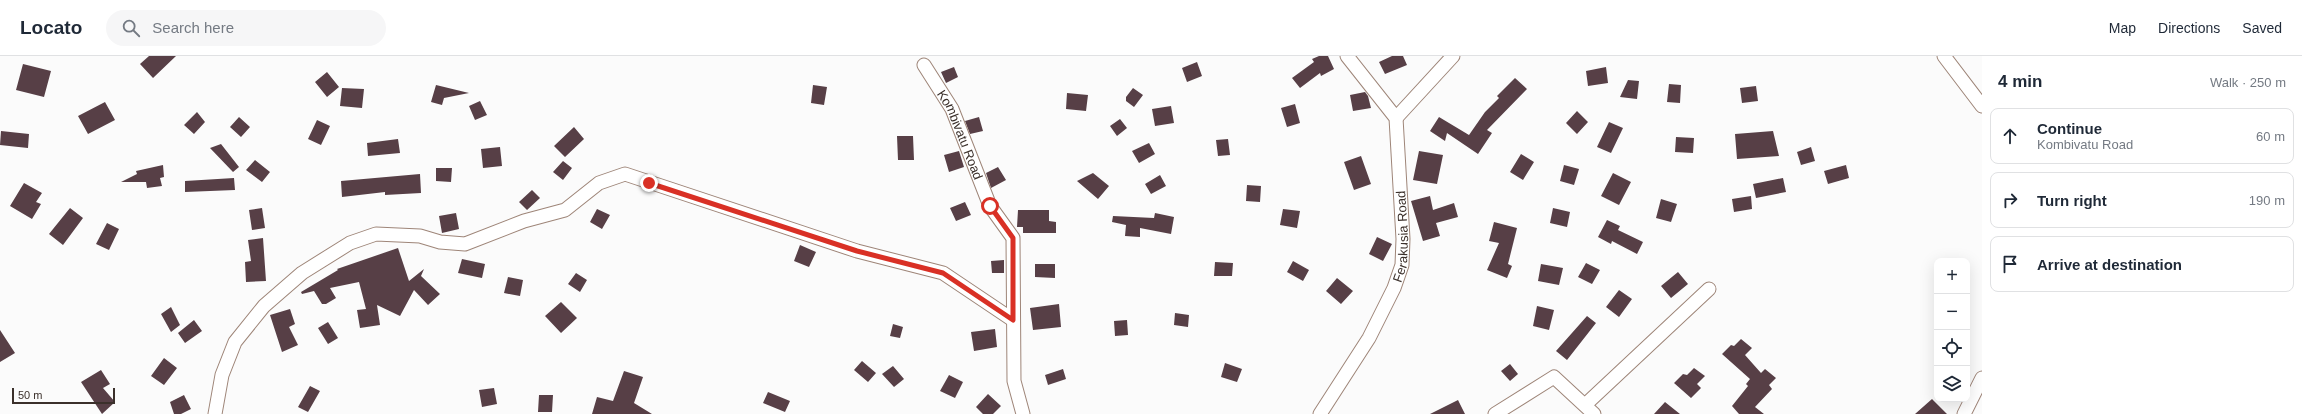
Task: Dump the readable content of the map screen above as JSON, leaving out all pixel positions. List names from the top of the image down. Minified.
{"streets":{"street":["Kombivatu Road","Ferakusia Road"]},"scale_bar":"50 m","page":{"header":"Locato","search":"Search here","nav":["Map","Directions","Saved"],"heading":["4 min","Walk · 250 m"],"list":[["Continue","Kombivatu Road","60 m"],["Turn right","190 m"],"Arrive at destination"],"map_buttons":["+","−"],"scale":"50 m"}}
